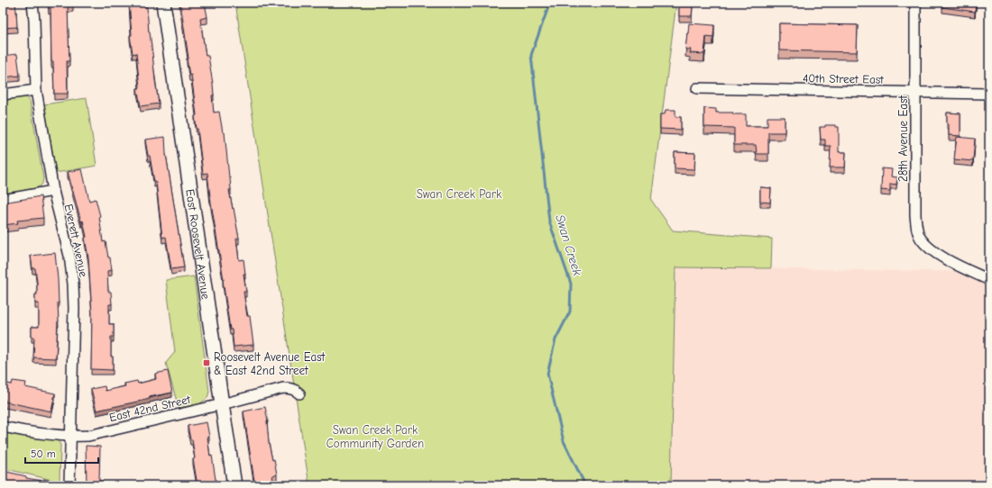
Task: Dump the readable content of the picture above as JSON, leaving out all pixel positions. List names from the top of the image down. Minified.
{"streets":{"street":["40th Street East","28th Avenue East","Everett Avenue","East Roosevelt Avenue","East 42nd Street"]},"crossings":[["40th Street East","28th Avenue East"],["Everett Avenue","East 42nd Street"],["East Roosevelt Avenue","East 42nd Street"]],"water":["Swan Creek"],"parks":["Swan Creek Park","Swan Creek Park Community Garden"],"places":{"transit":["Roosevelt Avenue East & East 42nd Street"]},"scale_bar":"50 m"}
